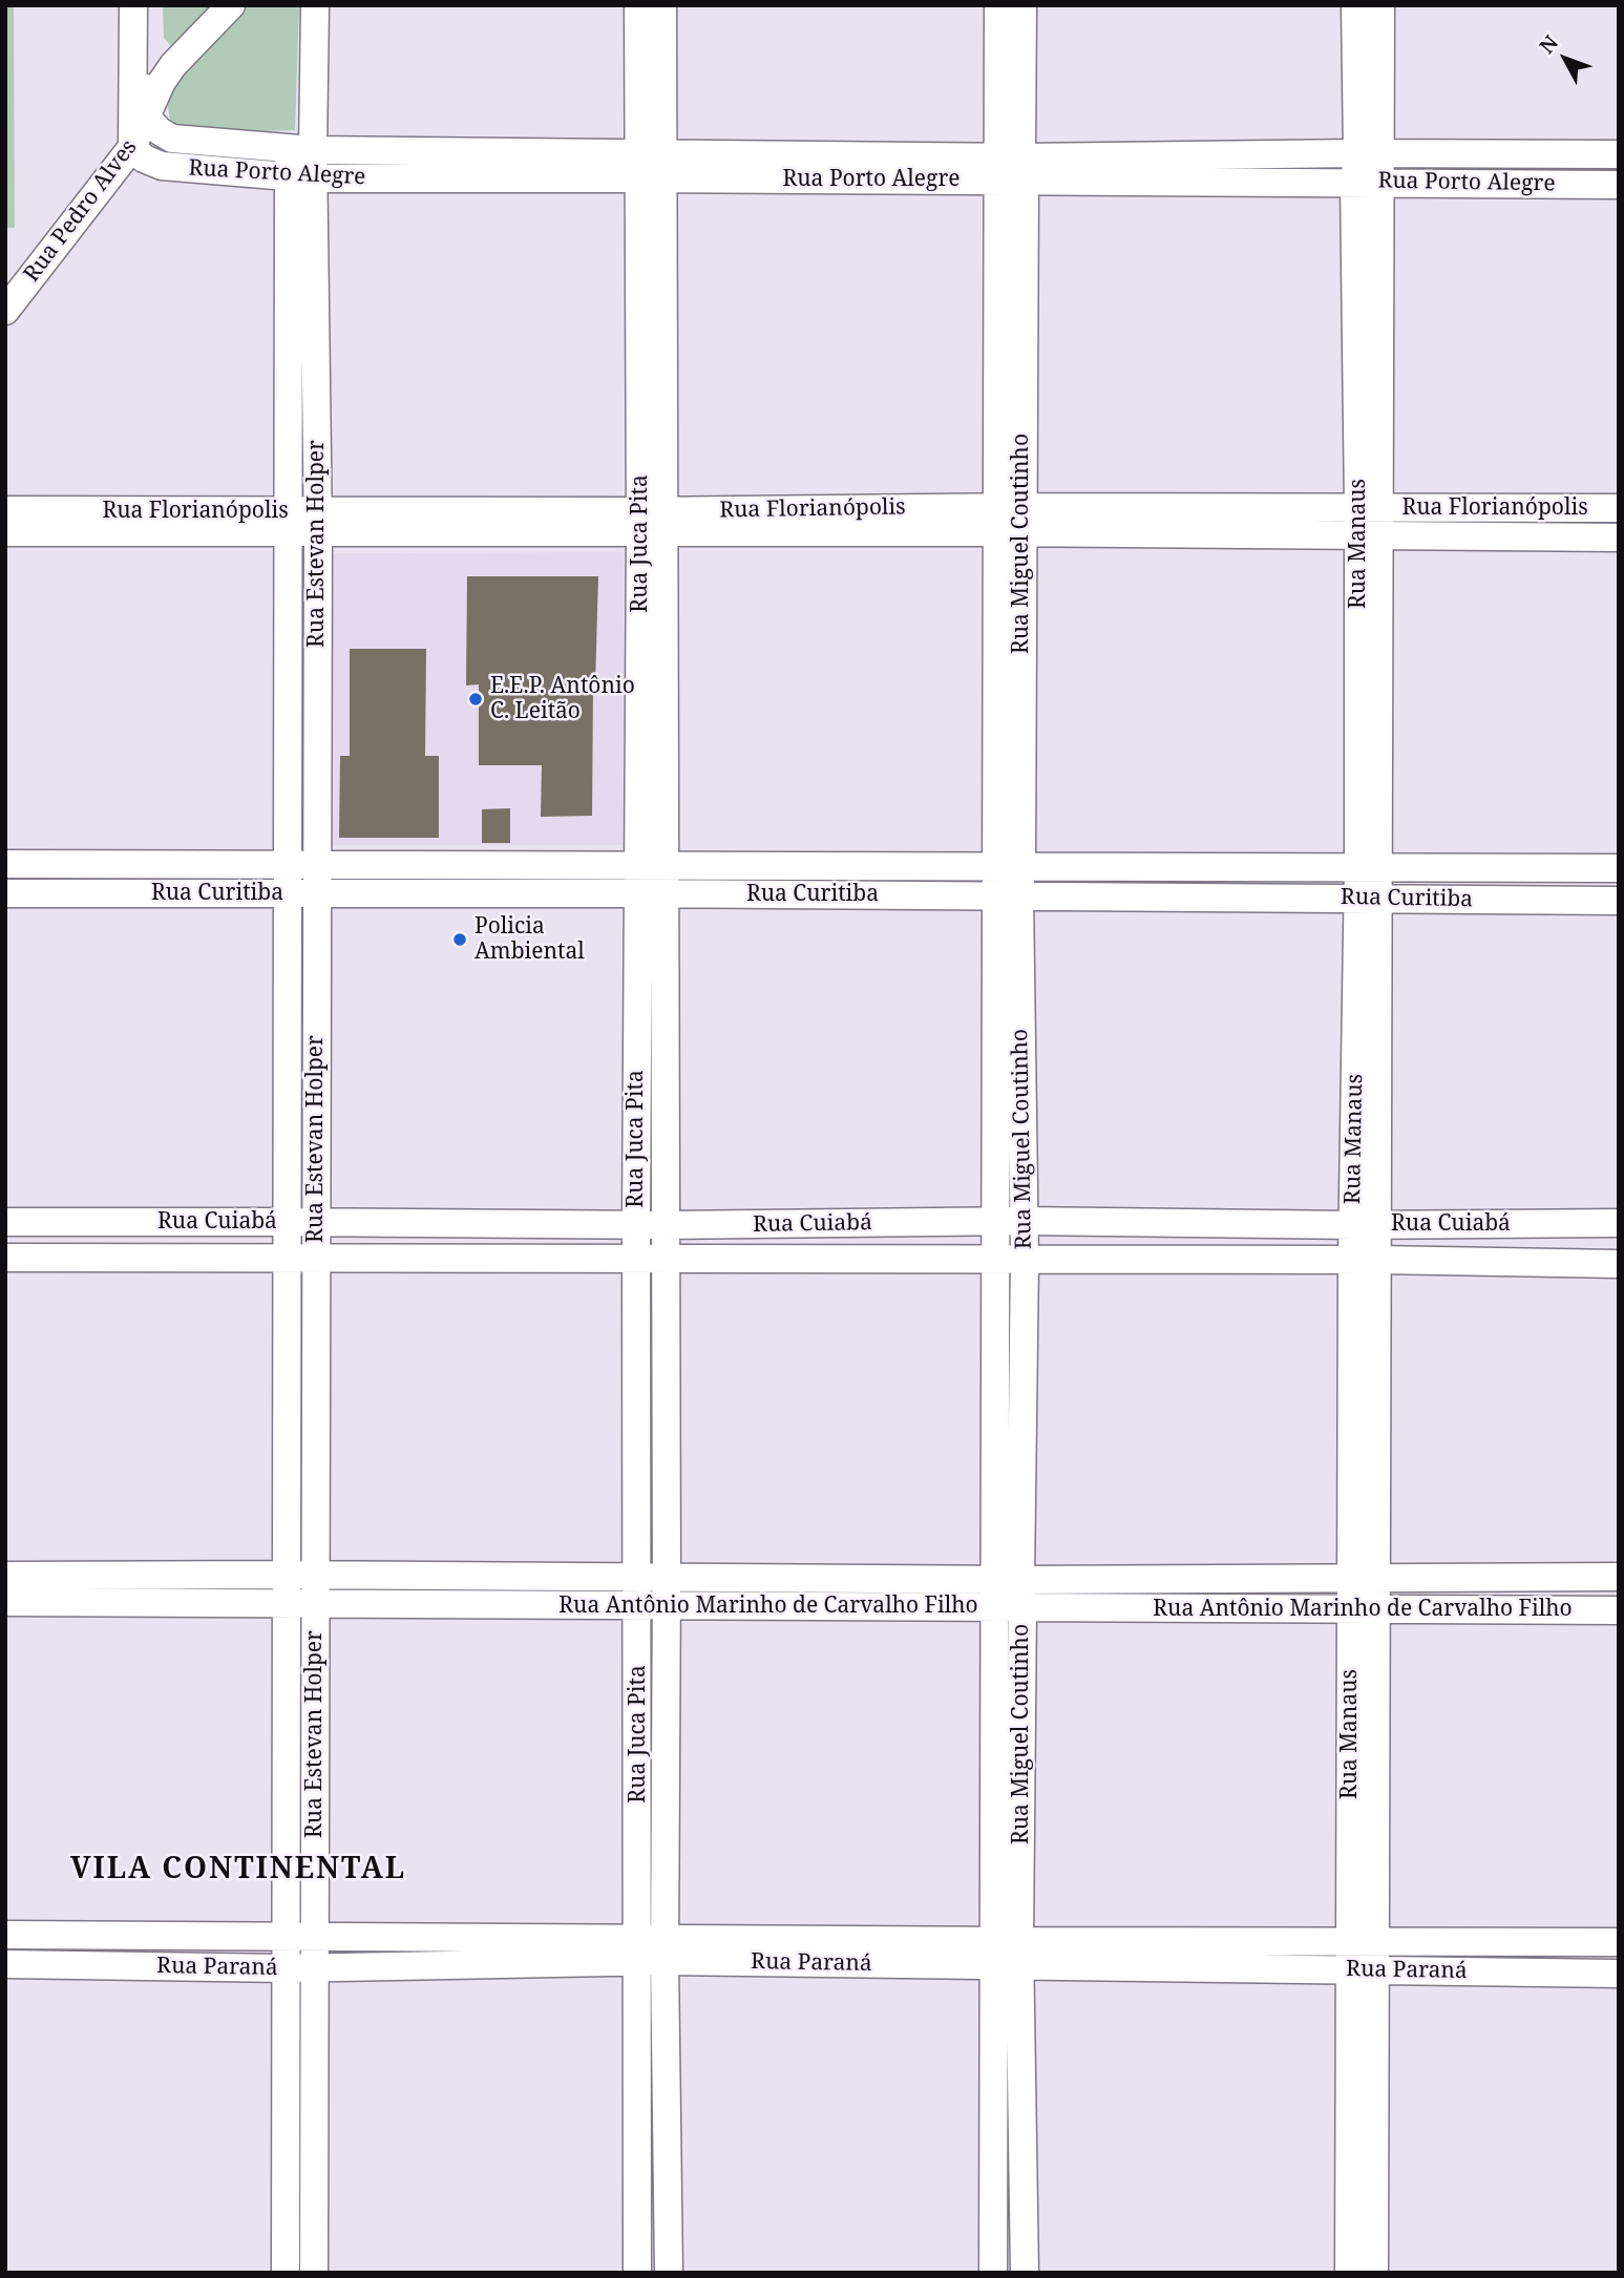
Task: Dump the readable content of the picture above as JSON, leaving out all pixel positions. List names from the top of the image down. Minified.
{"streets":{"street":["Rua Porto Alegre","Rua Pedro Alves","Rua Florianópolis","Rua Estevan Holper","Rua Juca Pita","Rua Miguel Coutinho","Rua Manaus","Rua Curitiba","Rua Cuiabá","Rua Antônio Marinho de Carvalho Filho","Rua Paraná"]},"crossings":[["Rua Porto Alegre","Rua Pedro Alves"],["Rua Porto Alegre","Rua Estevan Holper"],["Rua Porto Alegre","Rua Juca Pita"],["Rua Porto Alegre","Rua Miguel Coutinho"],["Rua Porto Alegre","Rua Manaus"],["Rua Florianópolis","Rua Estevan Holper"],["Rua Florianópolis","Rua Juca Pita"],["Rua Florianópolis","Rua Miguel Coutinho"],["Rua Florianópolis","Rua Manaus"],["Rua Estevan Holper","Rua Curitiba"],["Rua Estevan Holper","Rua Cuiabá"],["Rua Estevan Holper","Rua Antônio Marinho de Carvalho Filho"],["Rua Estevan Holper","Rua Paraná"],["Rua Juca Pita","Rua Curitiba"],["Rua Juca Pita","Rua Cuiabá"],["Rua Juca Pita","Rua Antônio Marinho de Carvalho Filho"],["Rua Juca Pita","Rua Paraná"],["Rua Miguel Coutinho","Rua Curitiba"],["Rua Miguel Coutinho","Rua Cuiabá"],["Rua Miguel Coutinho","Rua Antônio Marinho de Carvalho Filho"],["Rua Miguel Coutinho","Rua Paraná"],["Rua Manaus","Rua Curitiba"],["Rua Manaus","Rua Cuiabá"],["Rua Manaus","Rua Antônio Marinho de Carvalho Filho"],["Rua Manaus","Rua Paraná"]],"districts":["VILA CONTINENTAL"],"places":["E.E.P. Antônio C. Leitão","Policia Ambiental"],"north":"top left"}
